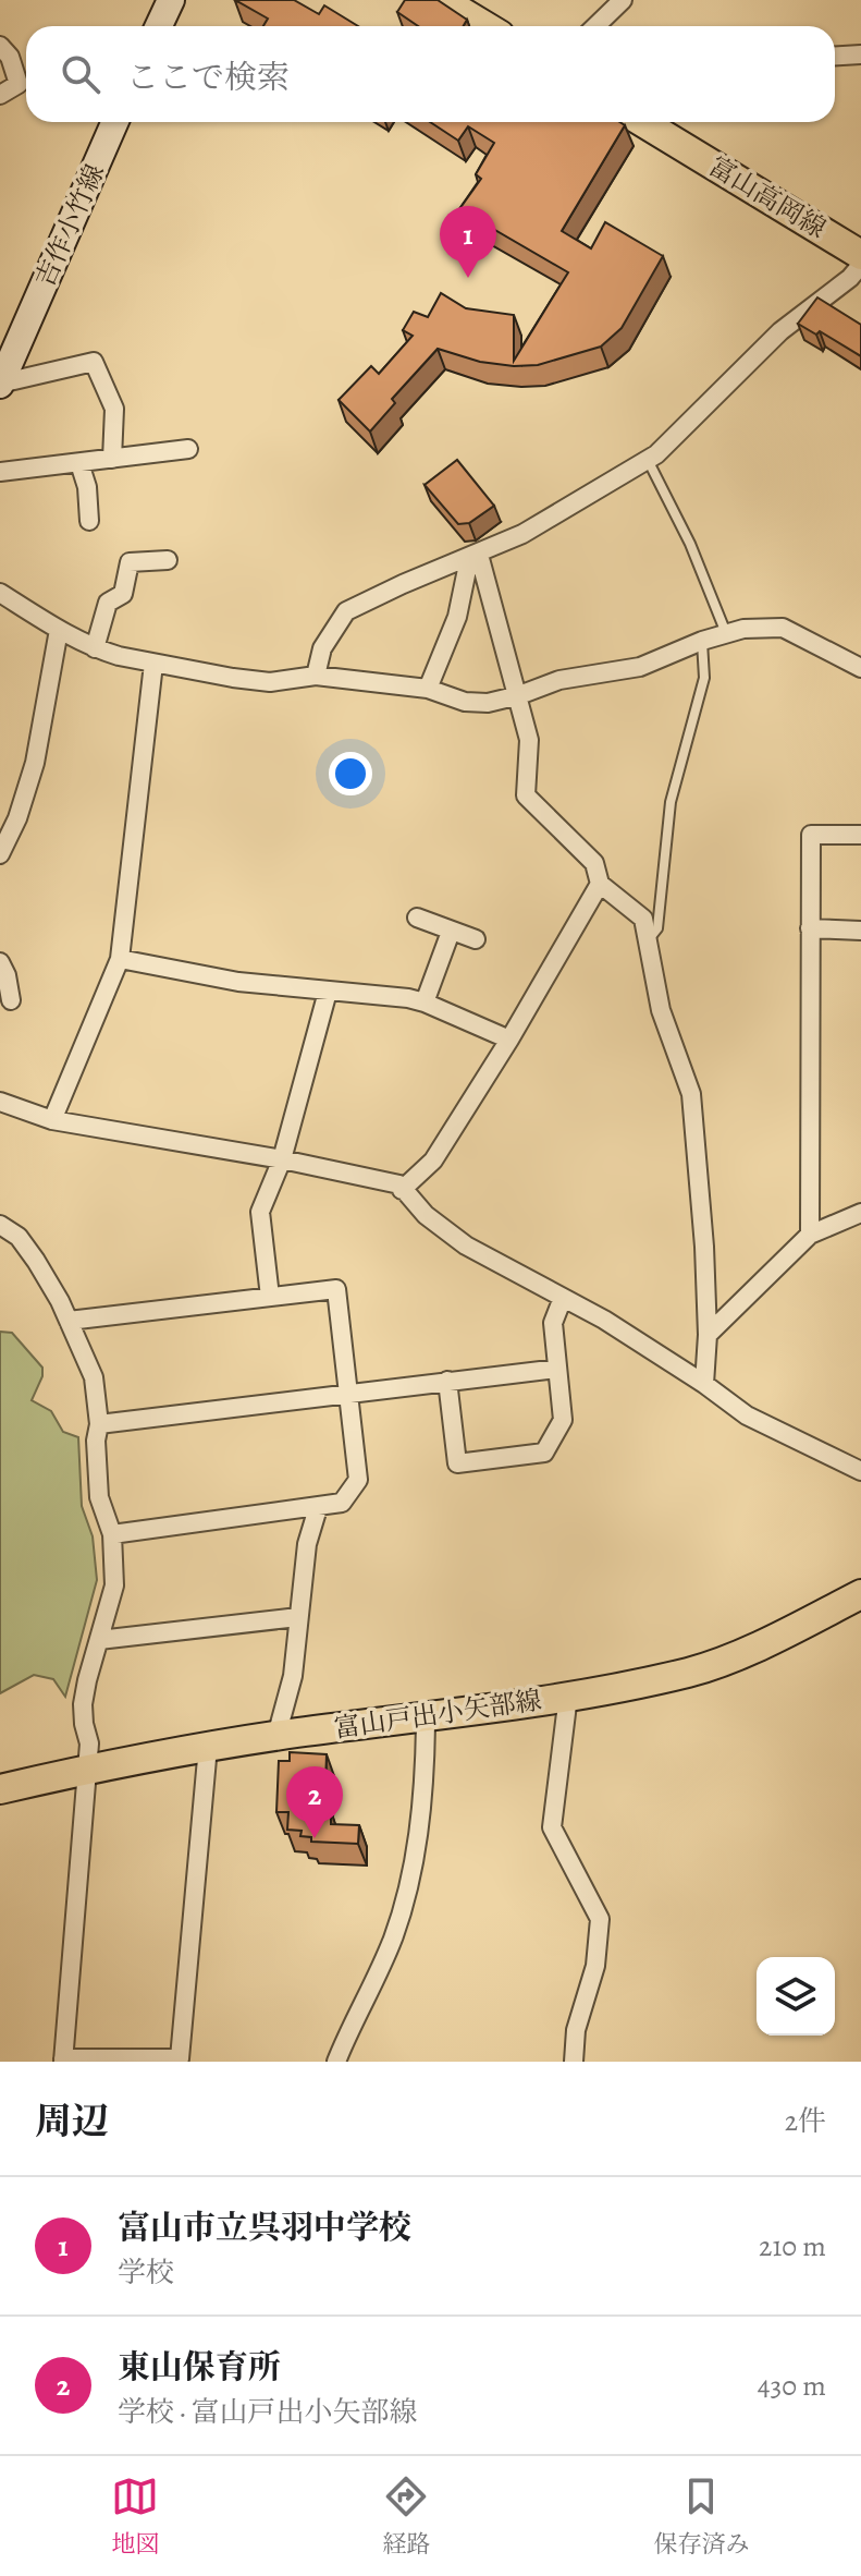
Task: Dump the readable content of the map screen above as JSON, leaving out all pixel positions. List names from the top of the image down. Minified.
{"streets":{"main road":["富山高岡線","吉作小竹線","富山戸出小矢部線"]},"page":{"search":"ここで検索","pins":["1","2"],"heading":["周辺","2件"],"list":[{"mark":"1","name":"富山市立呉羽中学校","note":"学校","value":"210 m"},{"mark":"2","name":"東山保育所","note":"学校 · 富山戸出小矢部線","value":"430 m"}],"nav":["地図","経路","保存済み"]}}
